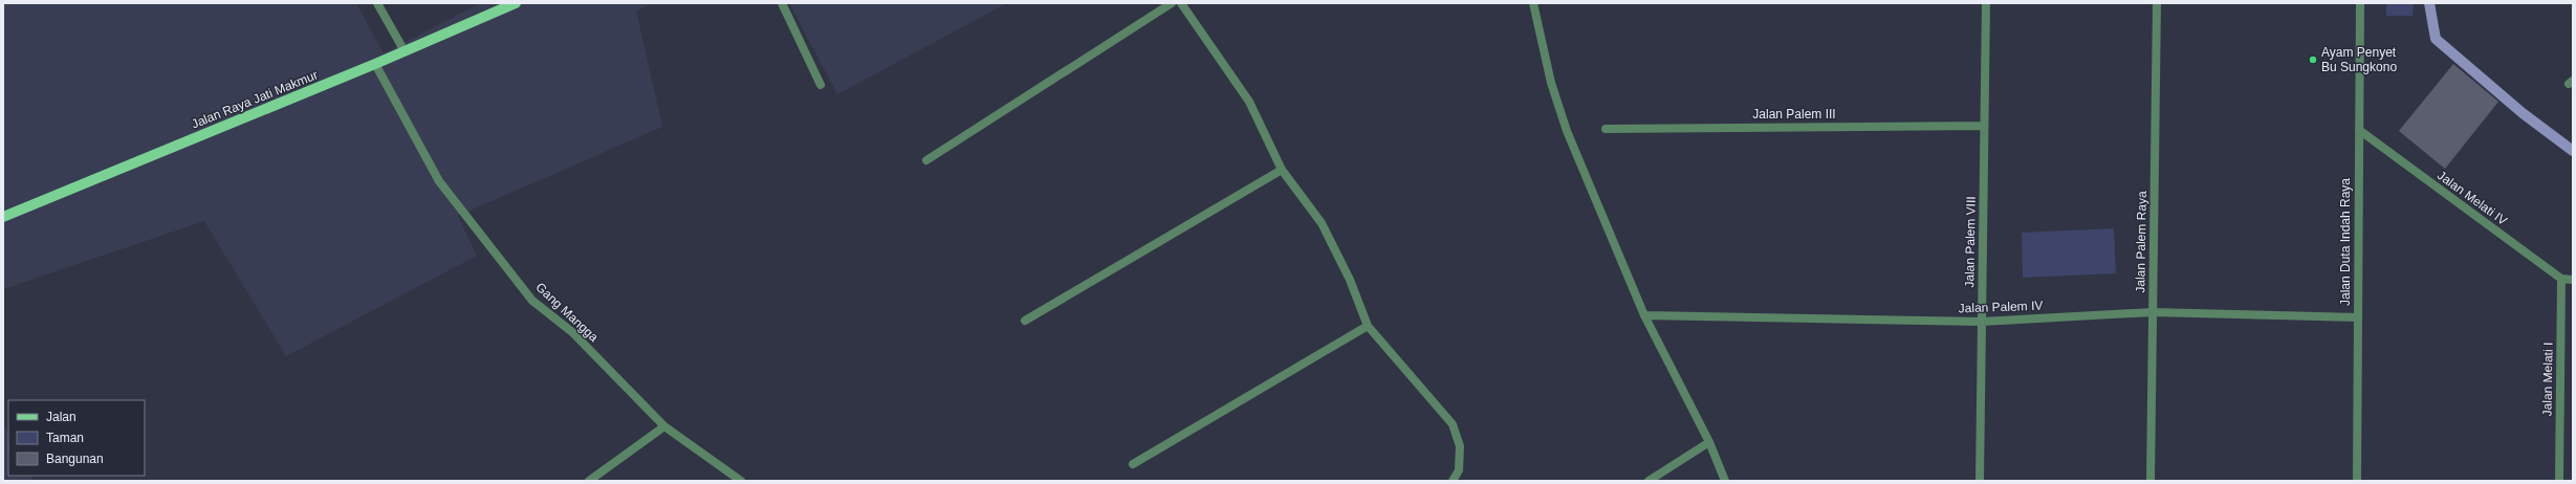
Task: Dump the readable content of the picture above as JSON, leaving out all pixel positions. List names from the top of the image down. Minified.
{"streets":{"main road":["Jalan Raya Jati Makmur"],"street":["Jalan Palem III","Jalan Melati IV","Jalan Palem VIII","Jalan Palem Raya","Jalan Duta Indah Raya","Jalan Palem IV","Gang Mangga","Jalan Melati I"]},"crossings":[["Jalan Raya Jati Makmur","Gang Mangga"],["Jalan Palem III","Jalan Palem VIII"],["Jalan Melati IV","Jalan Duta Indah Raya"],["Jalan Melati IV","Jalan Melati I"],["Jalan Palem VIII","Jalan Palem IV"],["Jalan Palem Raya","Jalan Palem IV"],["Jalan Duta Indah Raya","Jalan Palem IV"]],"places":["Ayam Penyet Bu Sungkono"],"legend":["Jalan","Taman","Bangunan"]}
